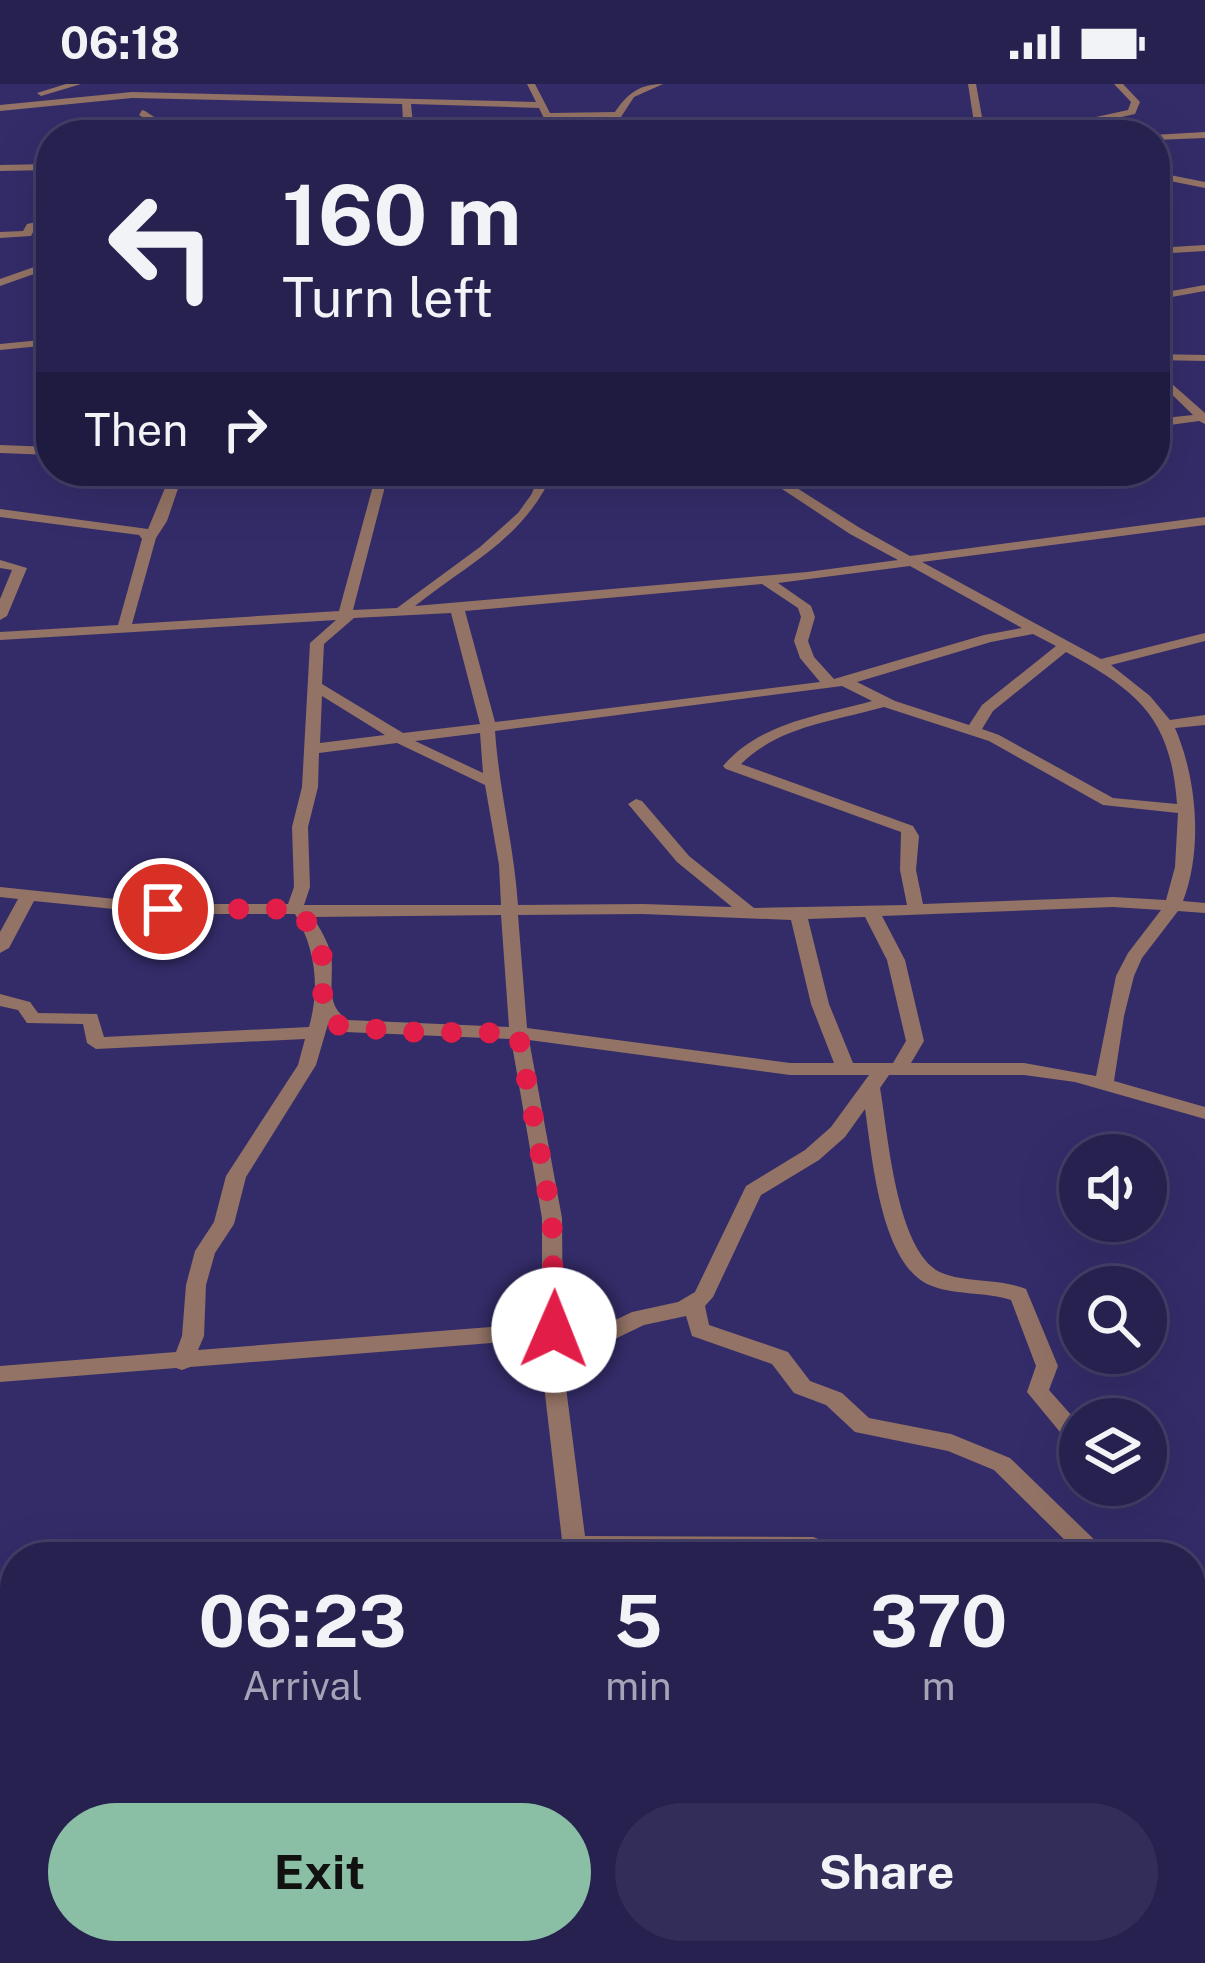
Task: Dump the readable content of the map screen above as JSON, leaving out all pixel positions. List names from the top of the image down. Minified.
{"page":{"status":"06:18","turn":["160 m","Turn left"],"then":"Then","eta":["06:23","Arrival","5","min","370","m"],"buttons":["Exit","Share"]}}
